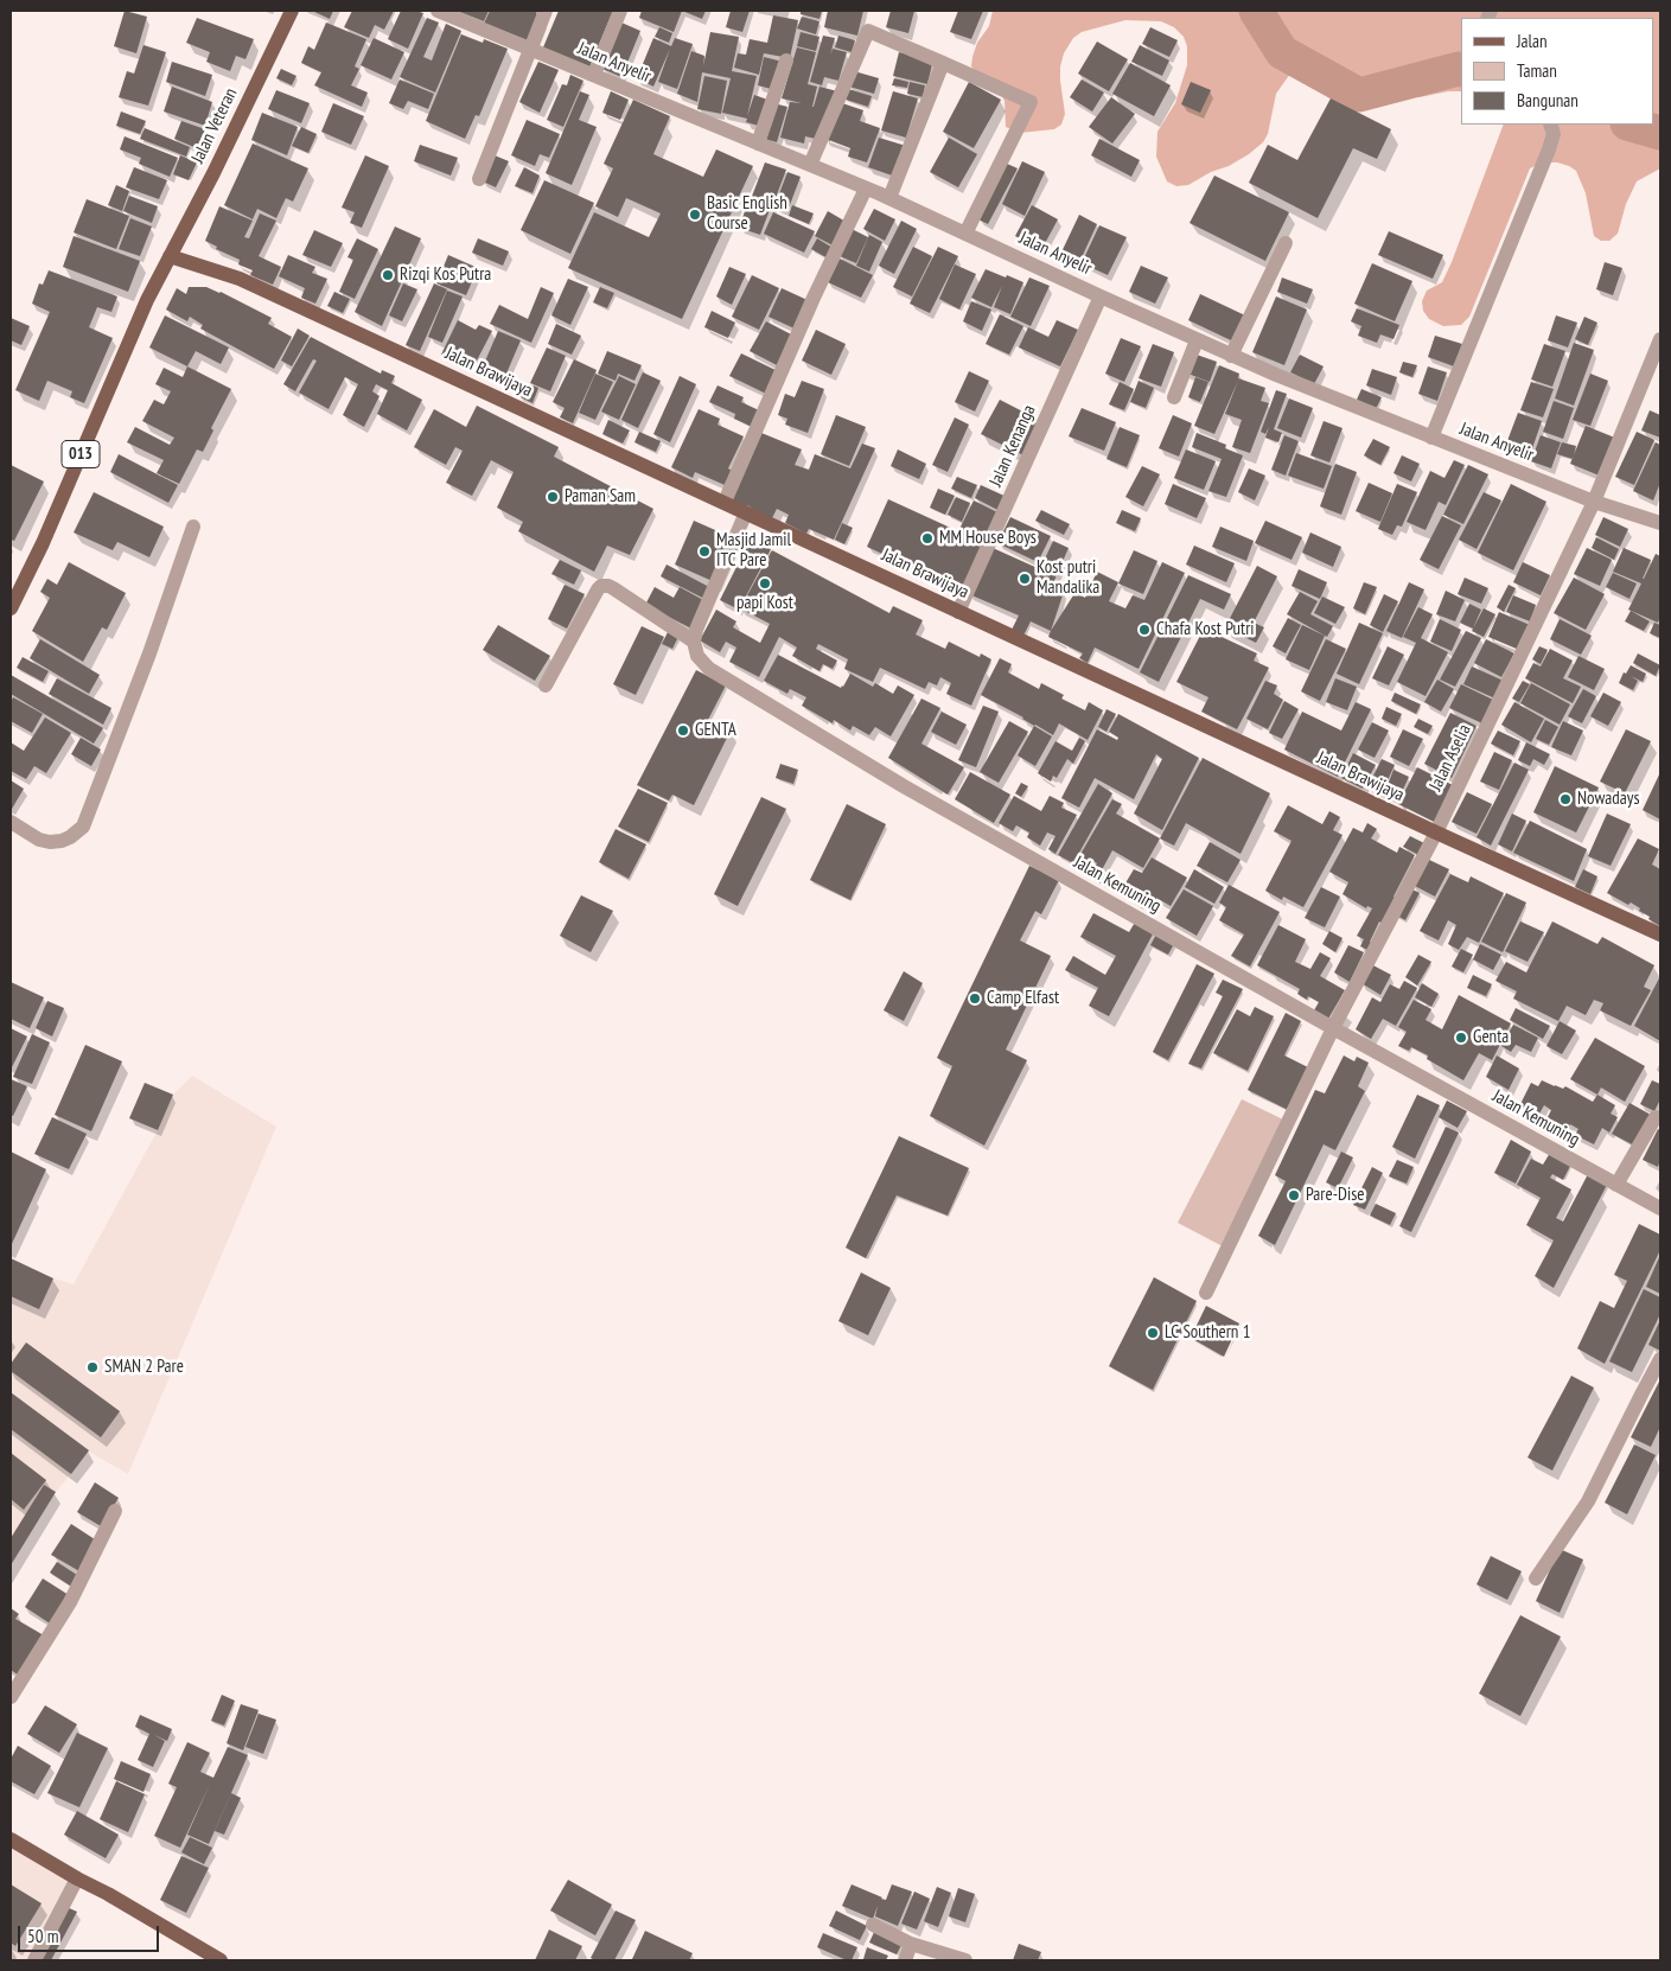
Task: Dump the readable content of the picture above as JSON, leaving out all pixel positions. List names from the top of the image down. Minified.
{"streets":{"main road":["Jalan Veteran","Jalan Brawijaya","013"],"street":["Jalan Anyelir","Jalan Kenanga","Jalan Aselia","Jalan Kemuning"]},"crossings":[["Jalan Anyelir","Jalan Kenanga"],["Jalan Anyelir","Jalan Aselia"],["Jalan Veteran","Jalan Brawijaya"],["Jalan Veteran","013"],["Jalan Brawijaya","Jalan Kenanga"],["Jalan Brawijaya","013"],["Jalan Brawijaya","Jalan Aselia"],["Jalan Aselia","Jalan Kemuning"]],"places":["Basic English Course","Rizqi Kos Putra","Paman Sam","MM House Boys","Masjid Jamil ITC Pare","Kost putri Mandalika","papi Kost","Chafa Kost Putri","GENTA","Nowadays","Camp Elfast","Genta","Pare-Dise","LC Southern 1","SMAN 2 Pare"],"legend":["Jalan","Taman","Bangunan"],"scale_bar":"50 m"}
